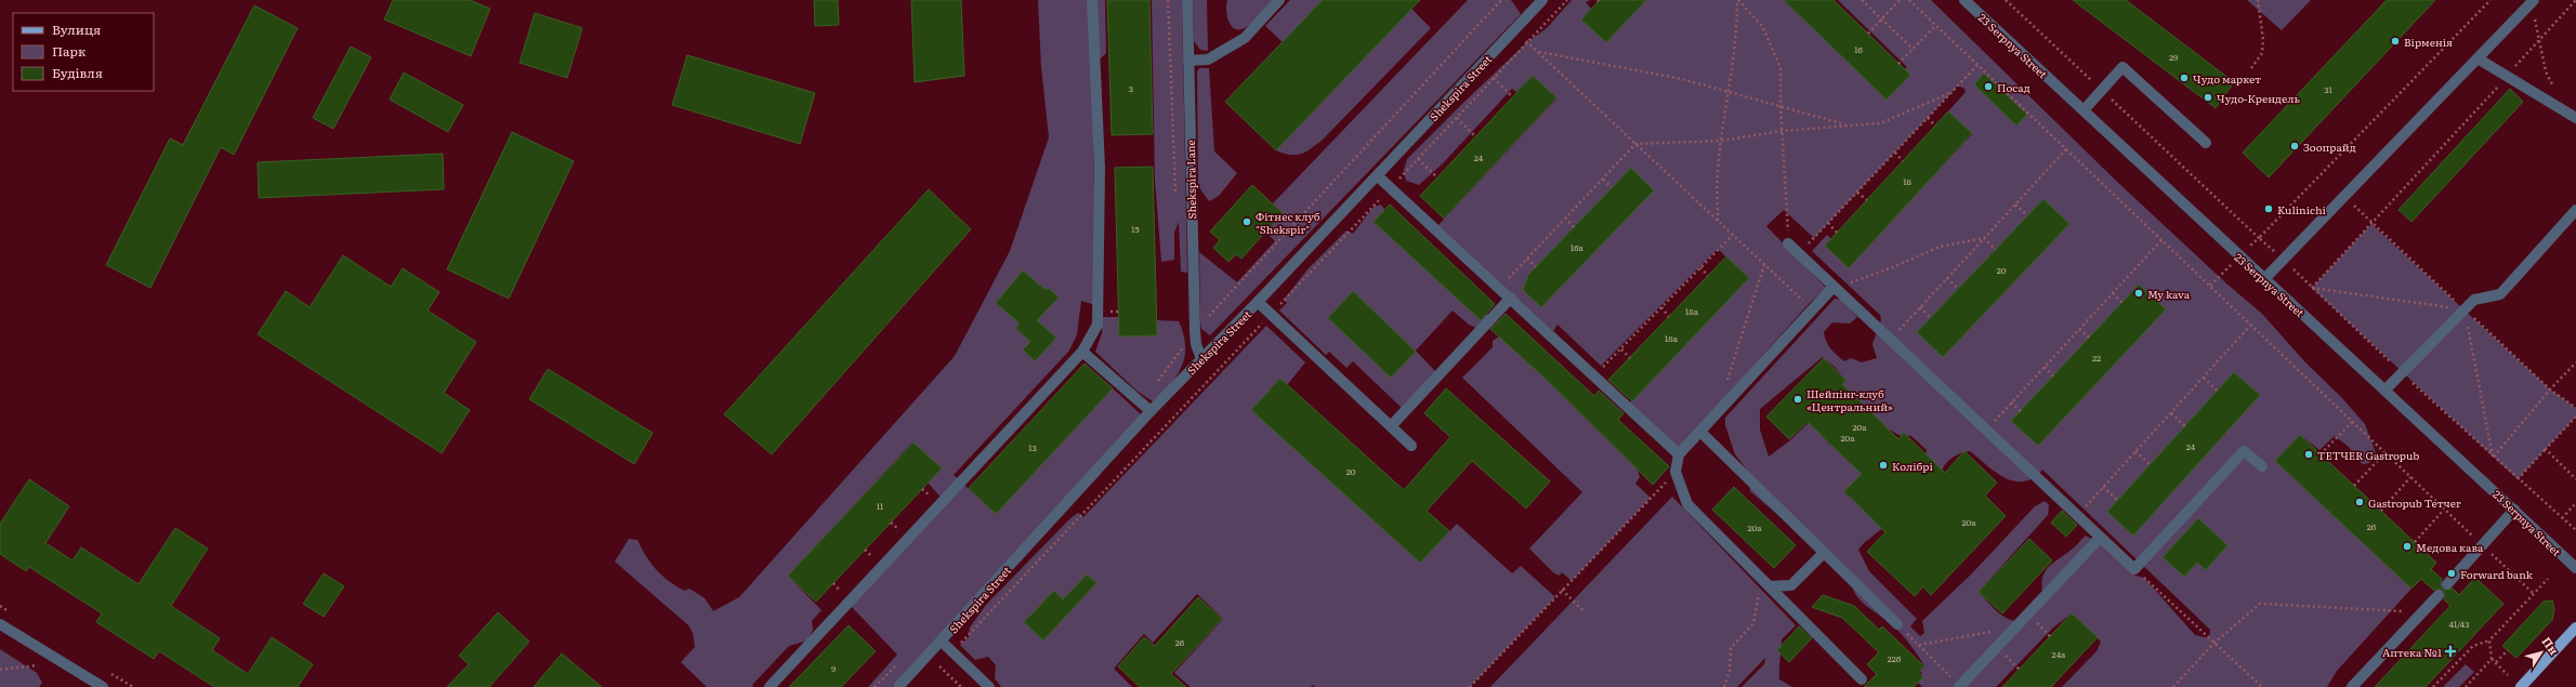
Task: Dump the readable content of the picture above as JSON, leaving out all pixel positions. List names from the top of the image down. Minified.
{"streets":{"street":["23 Serpnya Street","Shekspira Street","Shekspira Lane"]},"crossings":[["Shekspira Street","Shekspira Lane"]],"places":{"other":["Вірменія","Чудо маркет","Посад","Чудо-Крендель","Зоопрайд","Kulinichi","Фітнес клуб \"Shekspir\"","My kava","Шейпінг-клуб «Центральний»","ТЕТЧЕR Gastropub","Колібрі","Gastropub Teтчеr","Медова кава","Forward bank"],"health":["Аптека №1"]},"house_numbers":["16","29","3","31","24","18","15","16а","20","18а","18а","22","20а","20а","24","13","20","11","20а","26","20а","41/43","26","24а","22б","9"],"legend":["Вулиця","Парк","Будівля"],"north":"top right"}
